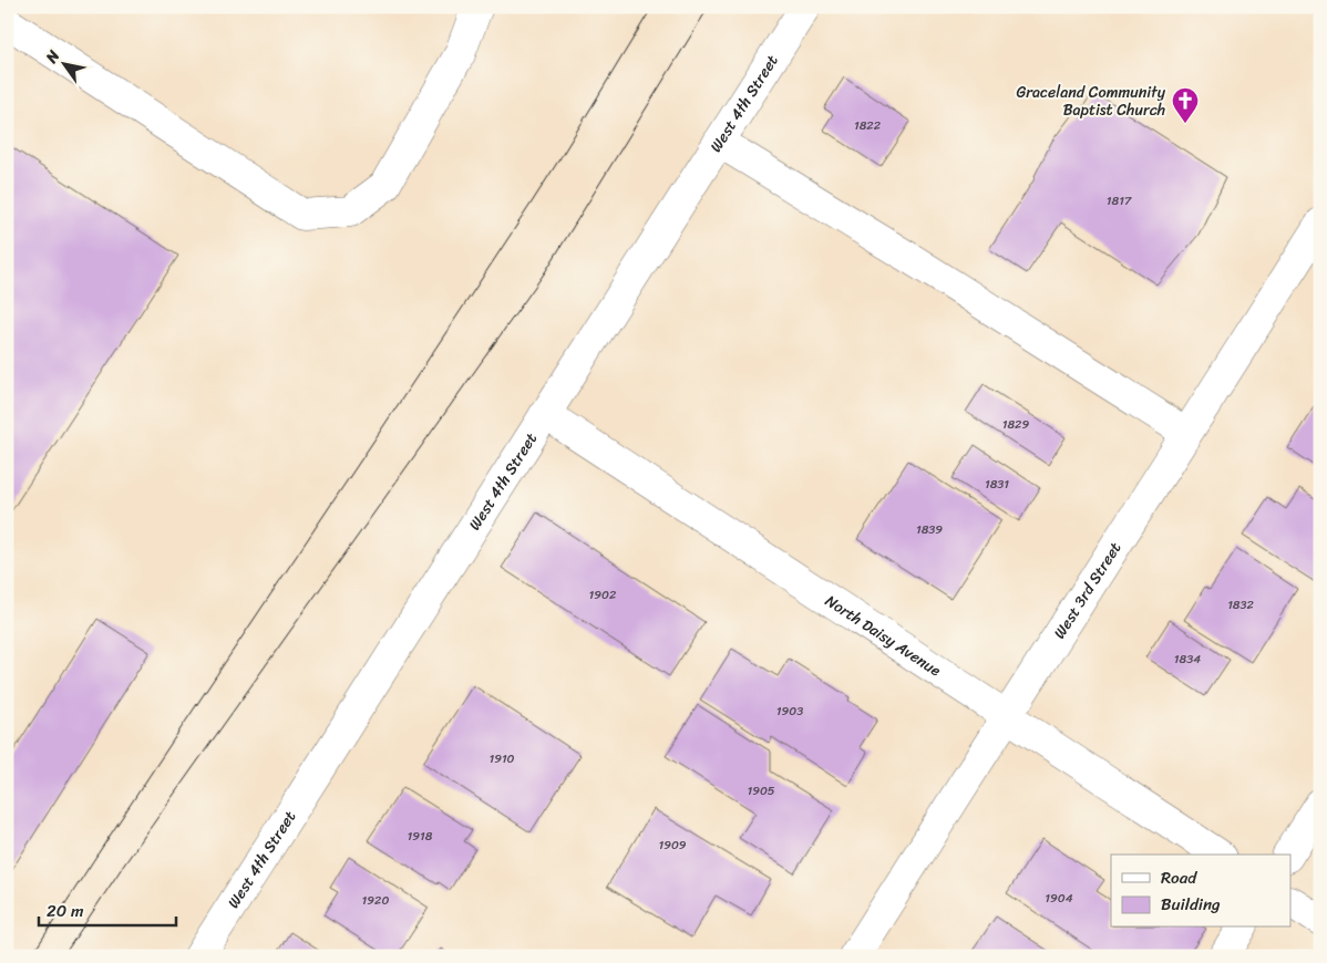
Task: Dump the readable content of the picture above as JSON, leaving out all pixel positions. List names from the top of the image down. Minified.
{"streets":{"street":["West 4th Street","West 3rd Street","North Daisy Avenue"]},"crossings":[["West 4th Street","North Daisy Avenue"],["West 3rd Street","North Daisy Avenue"]],"places":{"church":["Graceland Community Baptist Church"]},"house_numbers":["1822","1817","1829","1831","1839","1902","1832","1834","1903","1910","1905","1918","1909","1904","1920"],"legend":["Road","Building"],"scale_bar":"20 m","north":"top left"}
